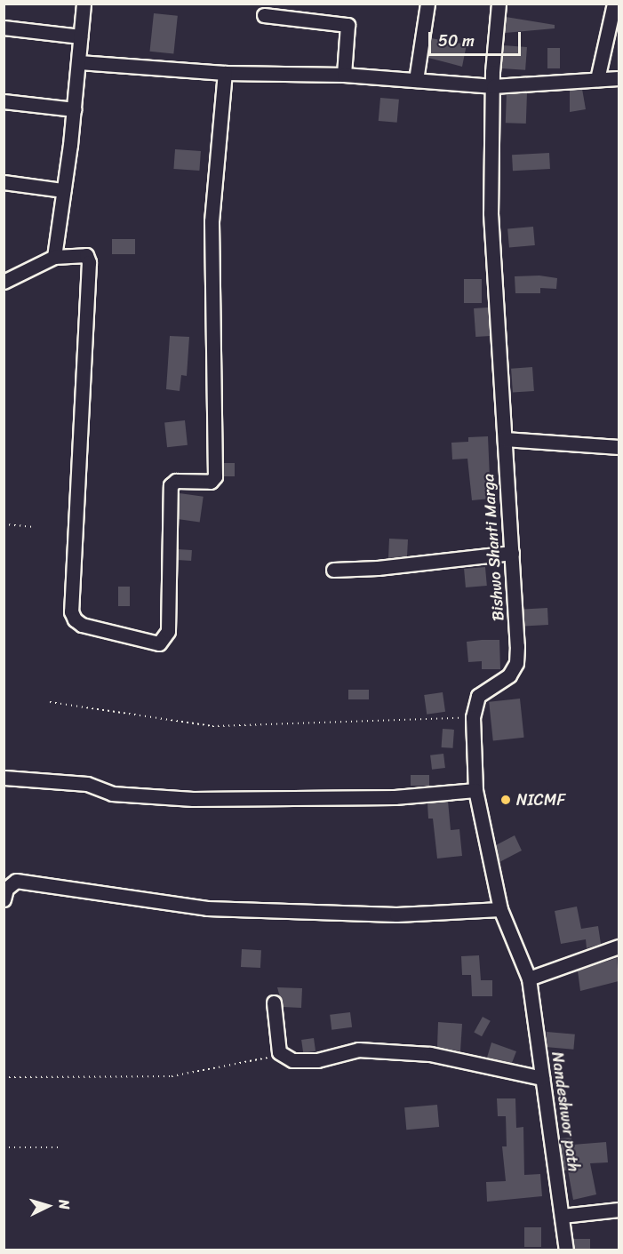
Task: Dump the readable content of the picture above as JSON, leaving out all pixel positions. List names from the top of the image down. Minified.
{"streets":{"street":["Bishwo Shanti Marga","Nandeshwor path"]},"crossings":[["Bishwo Shanti Marga","Nandeshwor path"]],"places":["NICMF"],"scale_bar":"50 m","north":"right"}
